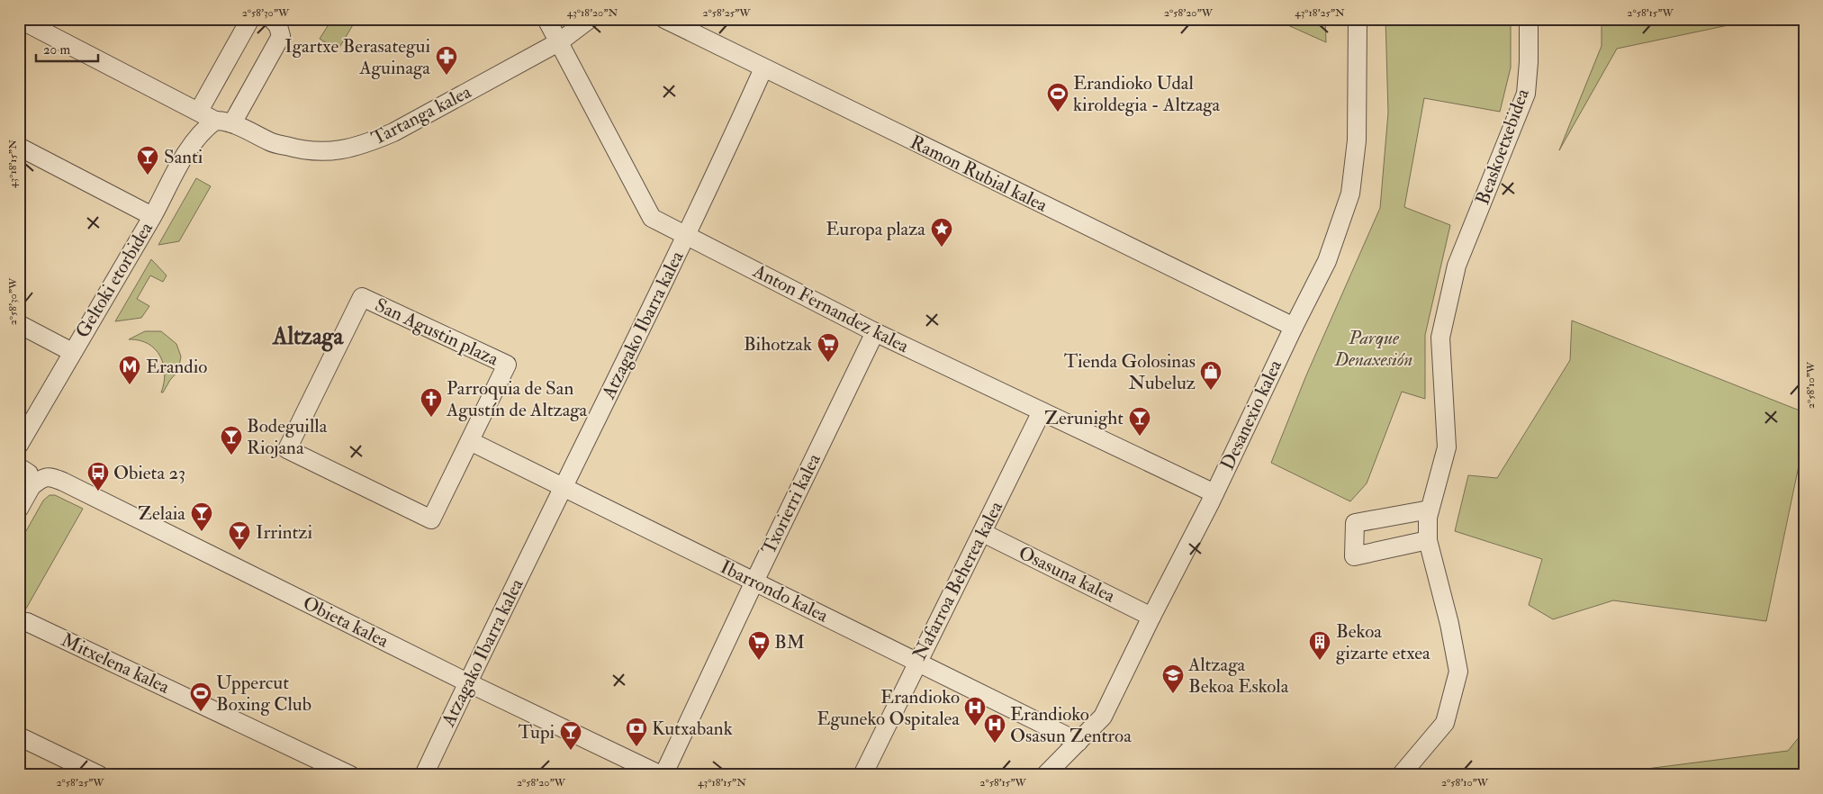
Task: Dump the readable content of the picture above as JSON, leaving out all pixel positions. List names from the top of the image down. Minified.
{"streets":{"street":["Tartanga kalea","Beaskoetxebidea","Ramon Rubial kalea","Geltoki etorbidea","Anton Fernandez kalea","Atzagako Ibarra kalea","San Agustin plaza","Desanexio kalea","Txorierri kalea","Osasuna kalea","Nafarroa Beherea kalea","Ibarrondo kalea","Obieta kalea","Mitxelena kalea"]},"crossings":[["Tartanga kalea","Geltoki etorbidea"],["Tartanga kalea","Anton Fernandez kalea"],["Ramon Rubial kalea","Atzagako Ibarra kalea"],["Ramon Rubial kalea","Desanexio kalea"],["Anton Fernandez kalea","Atzagako Ibarra kalea"],["Anton Fernandez kalea","Desanexio kalea"],["Anton Fernandez kalea","Txorierri kalea"],["Anton Fernandez kalea","Nafarroa Beherea kalea"],["Atzagako Ibarra kalea","Ibarrondo kalea"],["Atzagako Ibarra kalea","Obieta kalea"],["San Agustin plaza","Ibarrondo kalea"],["Desanexio kalea","Osasuna kalea"],["Desanexio kalea","Ibarrondo kalea"],["Txorierri kalea","Ibarrondo kalea"],["Txorierri kalea","Obieta kalea"],["Osasuna kalea","Nafarroa Beherea kalea"],["Nafarroa Beherea kalea","Ibarrondo kalea"]],"districts":["Altzaga"],"parks":["Parque Denaxesión"],"places":{"pharmacy":["Igartxe Berasategui Aguinaga"],"sports":["Erandioko Udal kiroldegia - Altzaga","Uppercut Boxing Club"],"bar":["Santi","Zerunight","Bodeguilla Riojana","Zelaia","Irrintzi","Tupi"],"place":["Europa plaza"],"supermarket":["Bihotzak","BM"],"metro station":["Erandio"],"shop":["Tienda Golosinas Nubeluz"],"church":["Parroquia de San Agustín de Altzaga"],"bus stop":["Obieta 23"],"building":["Bekoa gizarte etxea"],"school or university":["Altzaga Bekoa Eskola"],"hospital":["Erandioko Eguneko Ospitalea","Erandioko Osasun Zentroa"],"bank":["Kutxabank"]},"scale_bar":"20 m","coordinates":["2°58'30\"W","43°18'20\"N","2°58'25\"W","2°58'20\"W","43°18'25\"N","2°58'15\"W","43°18'15\"N","2°58'10\"W"]}
